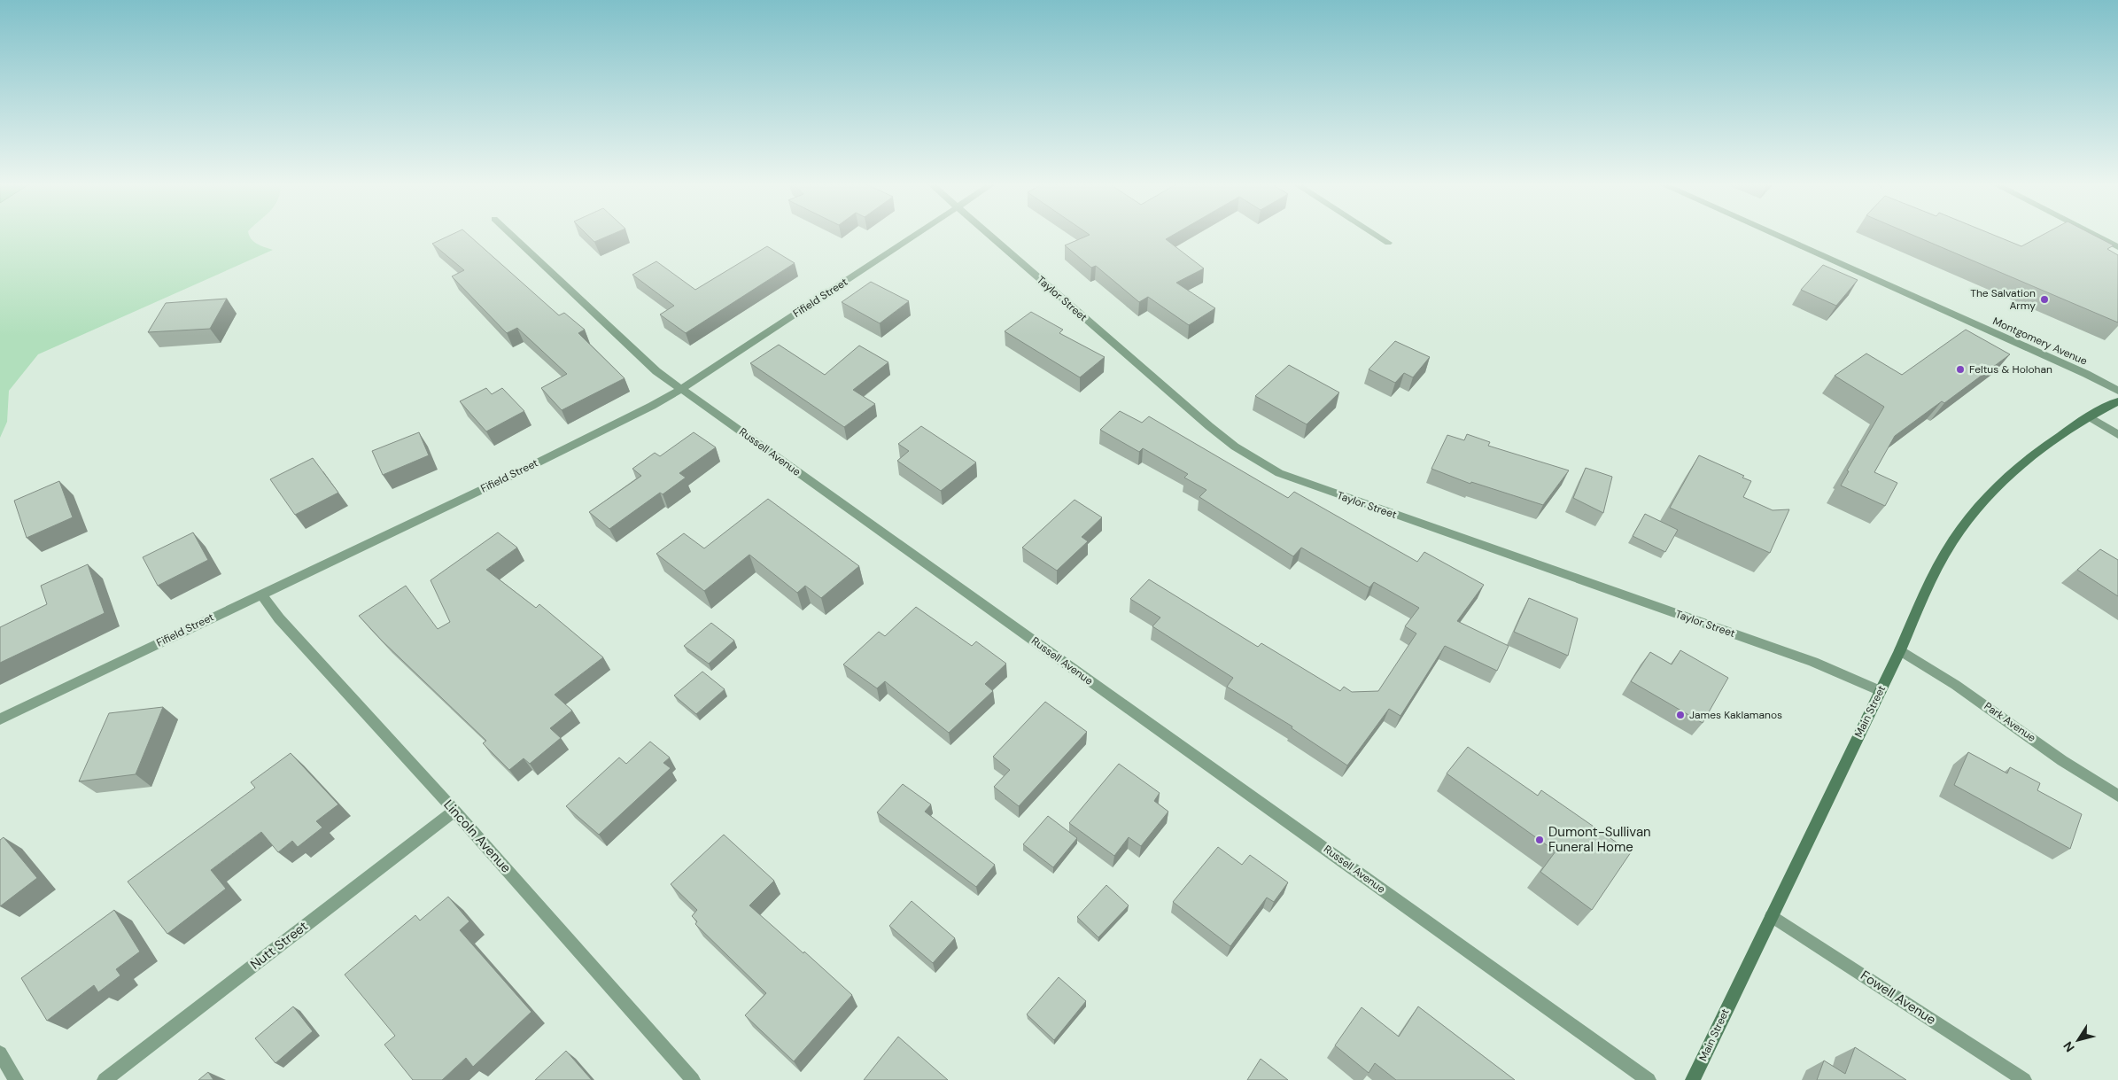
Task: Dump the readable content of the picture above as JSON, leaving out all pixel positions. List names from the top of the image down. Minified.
{"streets":{"main road":["Main Street"],"street":["Fifield Street","Taylor Street","Montgomery Avenue","Russell Avenue","Park Avenue","Lincoln Avenue","Nutt Street","Fowell Avenue"]},"crossings":[["Fifield Street","Russell Avenue"],["Fifield Street","Lincoln Avenue"],["Taylor Street","Main Street"],["Main Street","Park Avenue"],["Main Street","Fowell Avenue"],["Lincoln Avenue","Nutt Street"]],"places":["The Salvation Army","Feltus & Holohan","James Kaklamanos","Dumont-Sullivan Funeral Home"],"north":"bottom left"}
